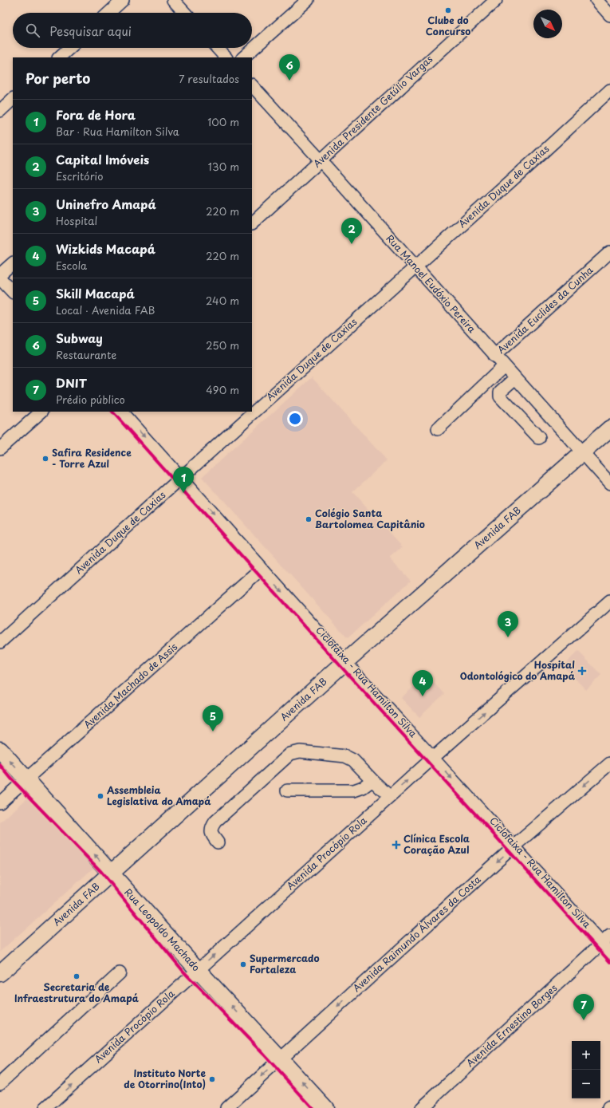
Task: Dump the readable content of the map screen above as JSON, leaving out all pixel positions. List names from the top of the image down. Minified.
{"streets":{"main road":["Avenida FAB","Rua Leopoldo Machado"],"street":["Avenida Presidente Getúlio Vargas","Avenida Duque de Caxias","Rua Manoel Eudóxio Pereira","Avenida Euclides da Cunha","Avenida Machado de Assis","Avenida Procópio Rola","Avenida Raimundo Álvares da Costa","Avenida Ernestino Borges"],"cycle path":["Ciclofaixa - Rua Hamilton Silva"]},"crossings":[["Avenida Presidente Getúlio Vargas","Rua Manoel Eudóxio Pereira"],["Avenida Duque de Caxias","Rua Manoel Eudóxio Pereira"],["Rua Manoel Eudóxio Pereira","Avenida Euclides da Cunha"],["Rua Manoel Eudóxio Pereira","Avenida FAB"],["Avenida FAB","Rua Leopoldo Machado"],["Avenida Machado de Assis","Rua Leopoldo Machado"],["Avenida Procópio Rola","Rua Leopoldo Machado"],["Rua Leopoldo Machado","Avenida Raimundo Álvares da Costa"]],"one_way":["Avenida Procópio Rola","Rua Leopoldo Machado","Avenida Raimundo Álvares da Costa"],"places":{"other":["Clube do Concurso","Safira Residence - Torre Azul","Colégio Santa Bartolomea Capitânio","Assembleia Legislativa do Amapá","Supermercado Fortaleza","Secretaria de Infraestrutura do Amapá","Instituto Norte de Otorrino(Into)"],"health":["Hospital Odontológico do Amapá","Clínica Escola Coração Azul"]},"north":"bottom right","page":{"search":"Pesquisar aqui","pins":["6","2","1","3","4","5","7"],"heading":["Por perto","7 resultados"],"list":[{"mark":"1","name":"Fora de Hora","note":"Bar · Rua Hamilton Silva","value":"100 m"},{"mark":"2","name":"Capital Imóveis","note":"Escritório","value":"130 m"},{"mark":"3","name":"Uninefro Amapá","note":"Hospital","value":"220 m"},{"mark":"4","name":"Wizkids Macapá","note":"Escola","value":"220 m"},{"mark":"5","name":"Skill Macapá","note":"Local · Avenida FAB","value":"240 m"},{"mark":"6","name":"Subway","note":"Restaurante","value":"250 m"},{"mark":"7","name":"DNIT","note":"Prédio público","value":"490 m"}],"map_buttons":["+","−"]}}
